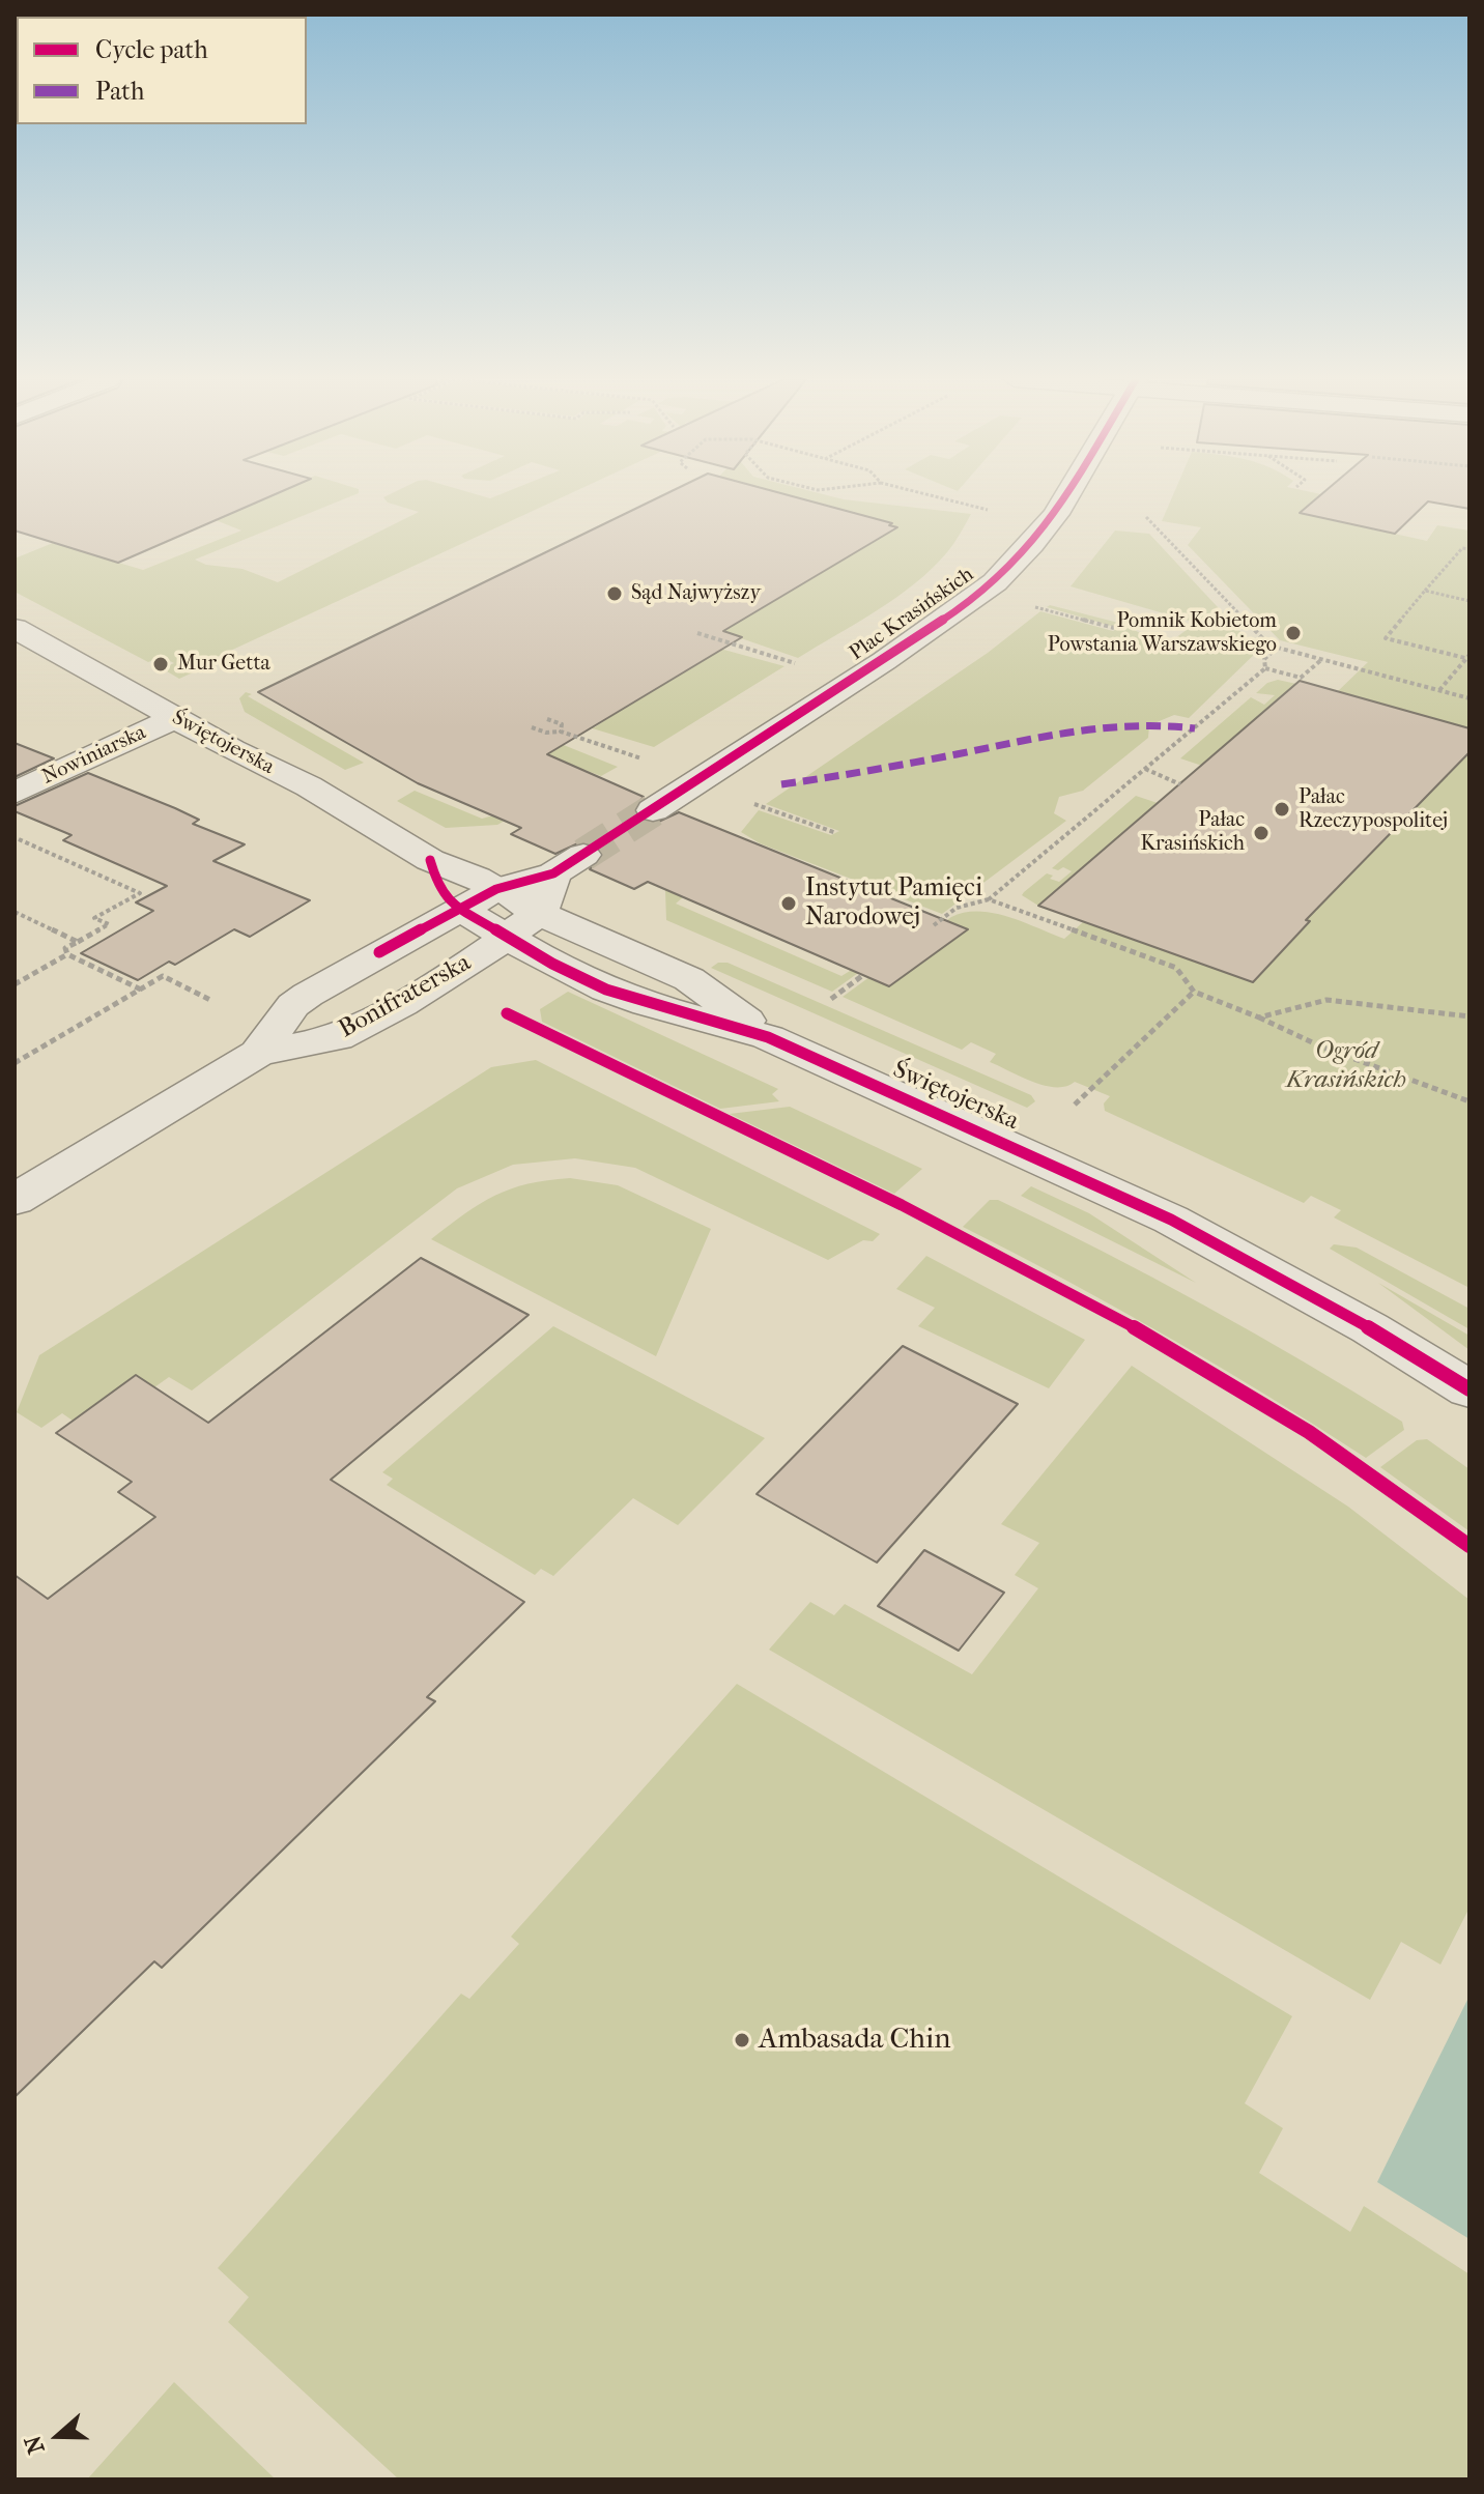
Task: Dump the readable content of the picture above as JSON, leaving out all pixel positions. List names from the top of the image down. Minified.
{"streets":{"street":["Plac Krasińskich","Świętojerska","Nowiniarska","Bonifraterska"]},"crossings":[["Świętojerska","Nowiniarska"],["Świętojerska","Bonifraterska"]],"parks":["Ogród Krasińskich"],"places":["Sąd Najwyższy","Pomnik Kobietom Powstania Warszawskiego","Mur Getta","Pałac Rzeczypospolitej","Pałac Krasińskich","Instytut Pamięci Narodowej","Ambasada Chin"],"legend":["Cycle path","Path"],"north":"left"}
